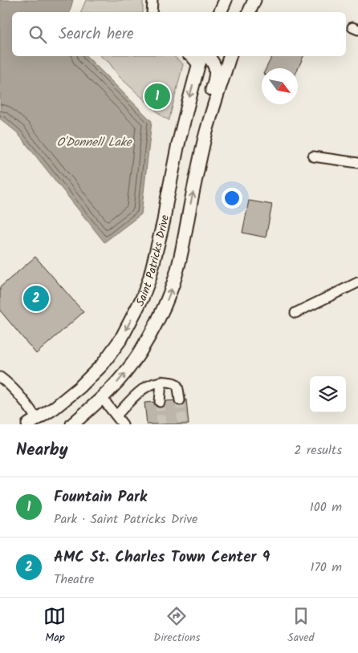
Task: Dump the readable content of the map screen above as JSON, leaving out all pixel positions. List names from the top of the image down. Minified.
{"streets":{"main road":["Saint Patricks Drive"]},"water":["O'Donnell Lake"],"north":"bottom right","page":{"search":"Search here","pins":["1","2"],"heading":["Nearby","2 results"],"list":[{"mark":"1","name":"Fountain Park","note":"Park · Saint Patricks Drive","value":"100 m"},{"mark":"2","name":"AMC St. Charles Town Center 9","note":"Theatre","value":"170 m"}],"nav":["Map","Directions","Saved"]}}
